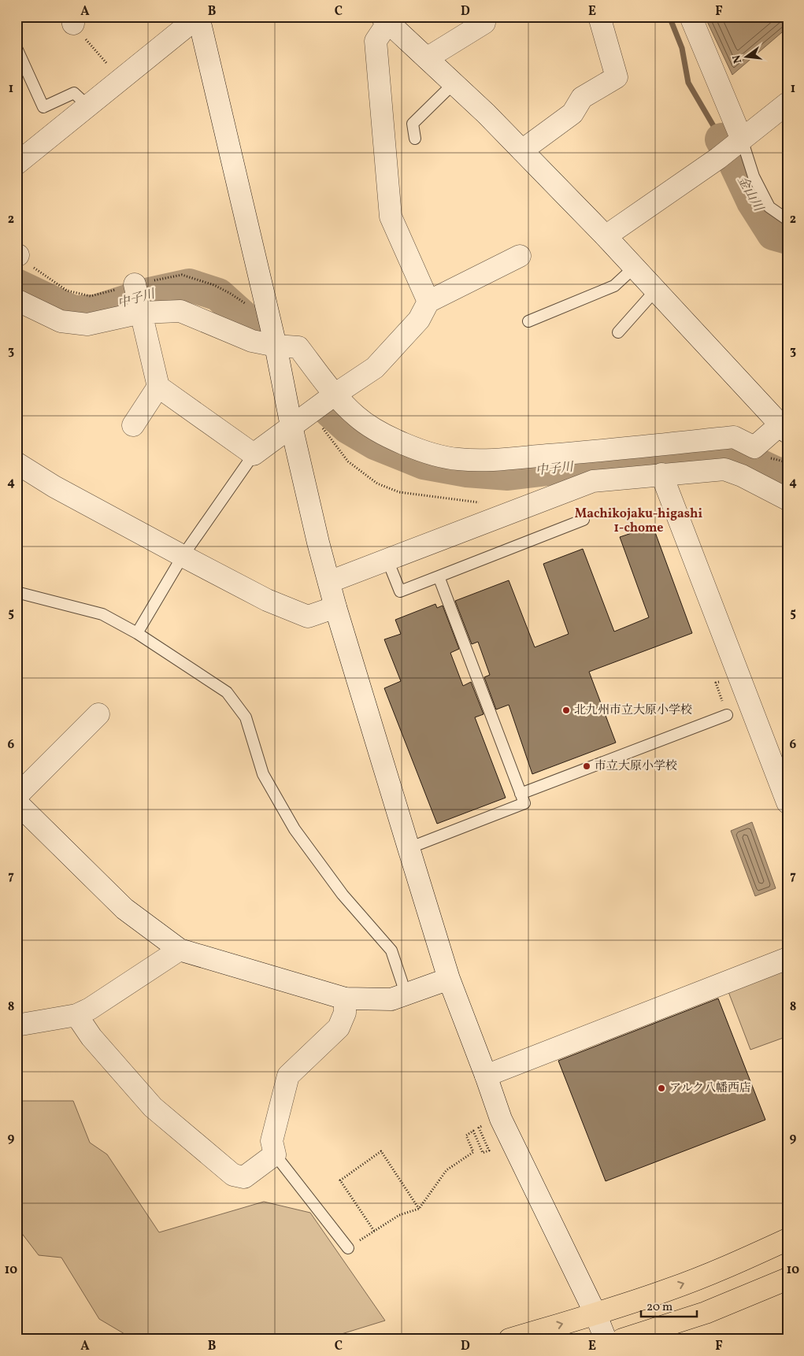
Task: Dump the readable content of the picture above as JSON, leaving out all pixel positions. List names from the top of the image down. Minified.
{"districts":["Machikojaku-higashi 1-chome"],"water":["金山川","中子川"],"places":["北九州市立大原小学校","市立大原小学校","アルク八幡西店"],"scale_bar":"20 m","north":"left","grid":{"columns":["A","B","C","D","E","F"],"rows":["1","2","3","4","5","6","7","8","9","10"]}}
